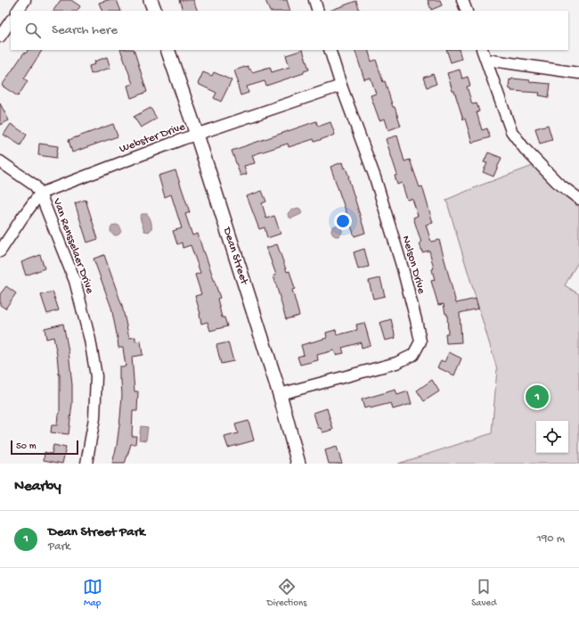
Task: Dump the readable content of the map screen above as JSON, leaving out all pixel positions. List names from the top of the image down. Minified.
{"streets":{"street":["Webster Drive","Van Rensselaer Drive","Dean Street","Nelson Drive"]},"crossings":[["Webster Drive","Van Rensselaer Drive"],["Webster Drive","Dean Street"],["Webster Drive","Nelson Drive"],["Dean Street","Nelson Drive"]],"scale_bar":"50 m","page":{"search":"Search here","pins":"1","scale":"50 m","heading":"Nearby","list":[{"mark":"1","name":"Dean Street Park","note":"Park","value":"190 m"}],"nav":["Map","Directions","Saved"]}}
